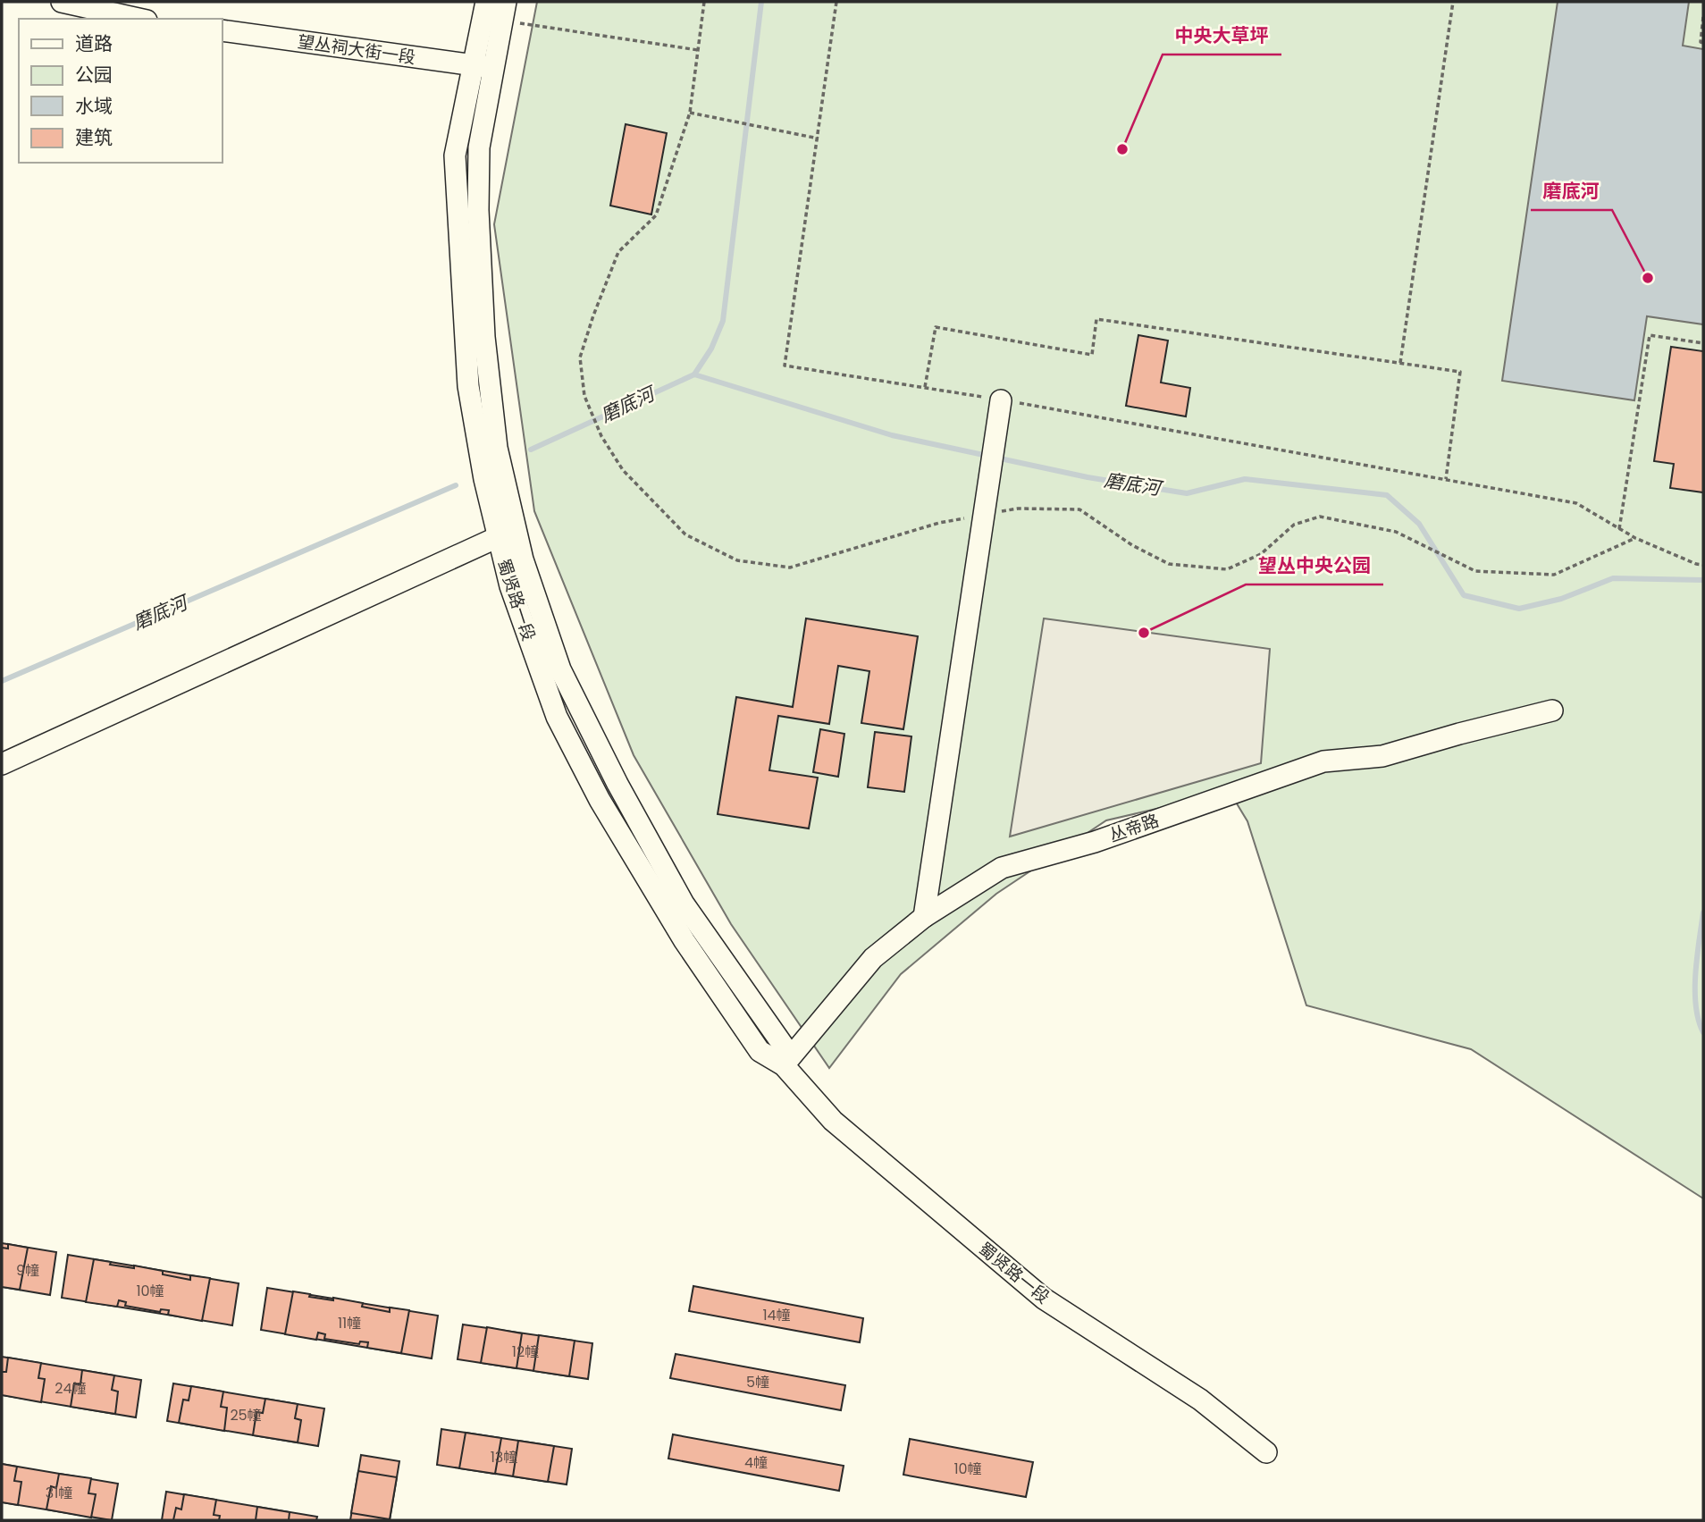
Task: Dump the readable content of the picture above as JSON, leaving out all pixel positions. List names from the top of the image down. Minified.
{"streets":{"street":["望丛祠大街一段","蜀贤路一段","丛帝路"]},"crossings":[["望丛祠大街一段","蜀贤路一段"],["蜀贤路一段","丛帝路"]],"water":["磨底河"],"places":["中央大草坪","磨底河","望丛中央公园"],"house_numbers":["9幢","10幢","14幢","11幢","12幢","5幢","24幢","25幢","13幢","4幢","10幢","31幢"],"legend":["道路","公园","水域","建筑"]}
